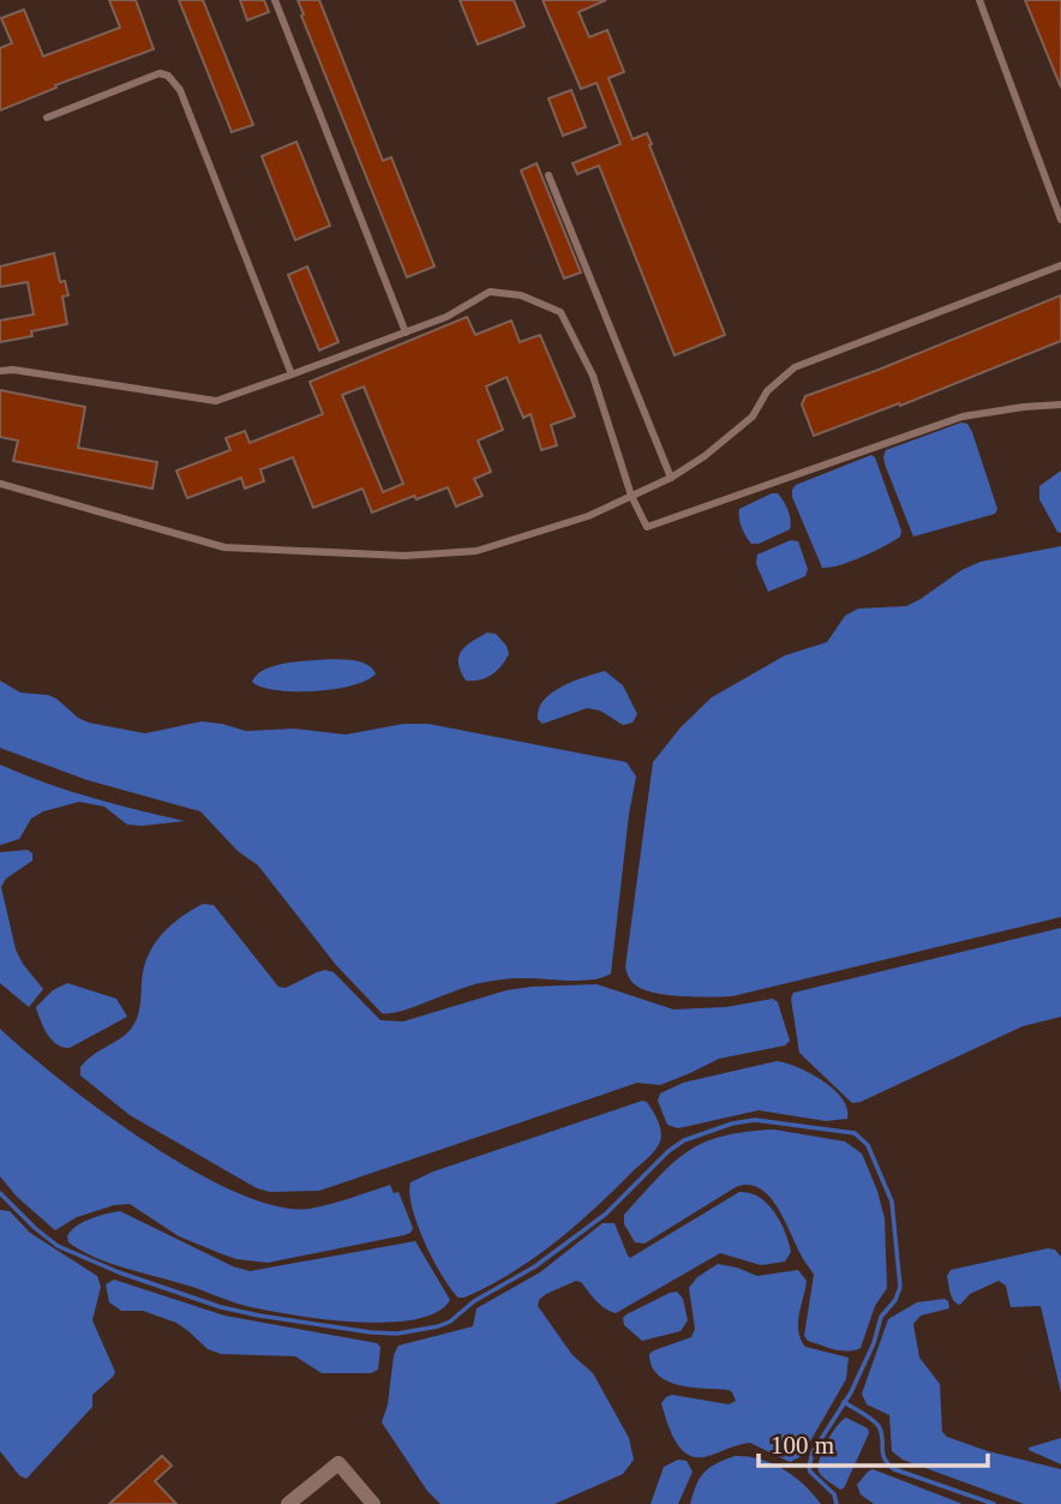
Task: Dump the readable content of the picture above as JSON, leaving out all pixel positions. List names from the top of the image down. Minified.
{"scale_bar":"100 m"}
